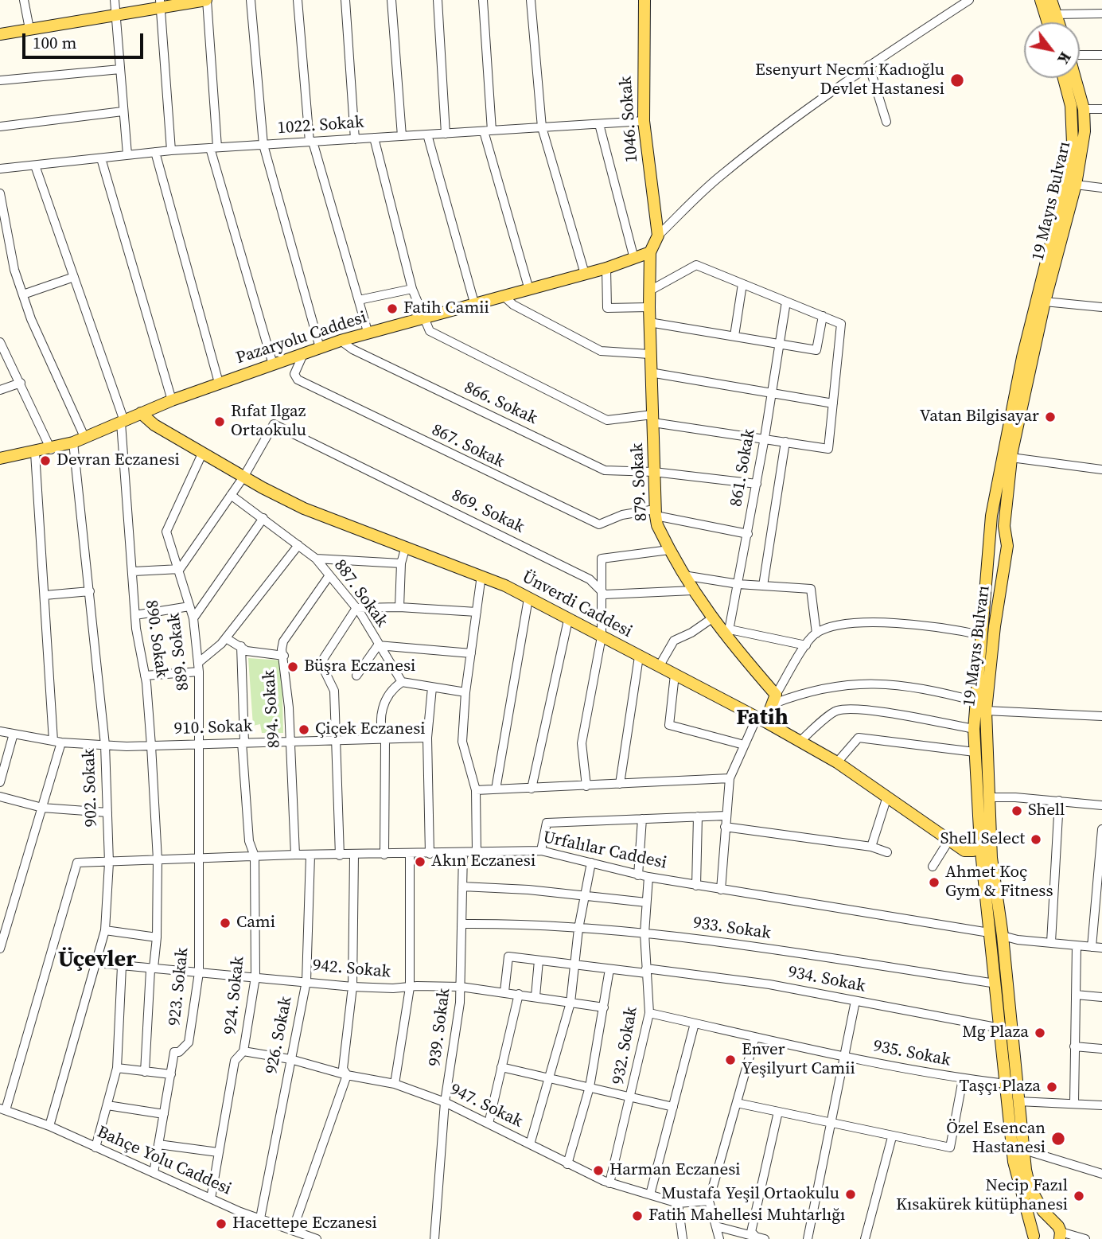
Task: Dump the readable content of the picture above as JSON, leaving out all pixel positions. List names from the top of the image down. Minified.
{"streets":{"main road":["1046. Sokak","19 Mayıs Bulvarı","Pazaryolu Caddesi","879. Sokak","Ünverdi Caddesi"],"street":["1022. Sokak","866. Sokak","867. Sokak","861. Sokak","869. Sokak","887. Sokak","890. Sokak","889. Sokak","894. Sokak","910. Sokak","902. Sokak","Urfalılar Caddesi","933. Sokak","942. Sokak","934. Sokak","923. Sokak","924. Sokak","939. Sokak","926. Sokak","932. Sokak","935. Sokak","947. Sokak","Bahçe Yolu Caddesi"]},"crossings":[["1046. Sokak","1022. Sokak"],["1046. Sokak","879. Sokak"],["1022. Sokak","890. Sokak"],["19 Mayıs Bulvarı","Ünverdi Caddesi"],["19 Mayıs Bulvarı","Urfalılar Caddesi"],["19 Mayıs Bulvarı","933. Sokak"],["19 Mayıs Bulvarı","934. Sokak"],["19 Mayıs Bulvarı","935. Sokak"],["Pazaryolu Caddesi","866. Sokak"],["Pazaryolu Caddesi","867. Sokak"],["Pazaryolu Caddesi","879. Sokak"],["Pazaryolu Caddesi","Ünverdi Caddesi"],["Pazaryolu Caddesi","890. Sokak"],["Pazaryolu Caddesi","902. Sokak"],["866. Sokak","861. Sokak"],["866. Sokak","879. Sokak"],["867. Sokak","879. Sokak"],["861. Sokak","879. Sokak"],["879. Sokak","869. Sokak"],["869. Sokak","Ünverdi Caddesi"],["887. Sokak","894. Sokak"],["Ünverdi Caddesi","889. Sokak"],["890. Sokak","910. Sokak"],["890. Sokak","Urfalılar Caddesi"],["890. Sokak","942. Sokak"],["889. Sokak","910. Sokak"],["889. Sokak","Urfalılar Caddesi"],["889. Sokak","923. Sokak"],["894. Sokak","910. Sokak"],["894. Sokak","Urfalılar Caddesi"],["910. Sokak","902. Sokak"],["910. Sokak","924. Sokak"],["902. Sokak","Urfalılar Caddesi"],["902. Sokak","942. Sokak"],["902. Sokak","Bahçe Yolu Caddesi"],["Urfalılar Caddesi","923. Sokak"],["Urfalılar Caddesi","924. Sokak"],["Urfalılar Caddesi","939. Sokak"],["Urfalılar Caddesi","926. Sokak"],["Urfalılar Caddesi","932. Sokak"],["Urfalılar Caddesi","Bahçe Yolu Caddesi"],["933. Sokak","939. Sokak"],["933. Sokak","932. Sokak"],["942. Sokak","934. Sokak"],["942. Sokak","923. Sokak"],["942. Sokak","924. Sokak"],["942. Sokak","939. Sokak"],["942. Sokak","926. Sokak"],["934. Sokak","932. Sokak"],["923. Sokak","Bahçe Yolu Caddesi"],["924. Sokak","947. Sokak"],["924. Sokak","Bahçe Yolu Caddesi"],["939. Sokak","947. Sokak"],["926. Sokak","947. Sokak"],["926. Sokak","Bahçe Yolu Caddesi"],["932. Sokak","935. Sokak"],["932. Sokak","947. Sokak"]],"districts":["Fatih","Üçevler"],"places":["Esenyurt Necmi Kadıoğlu Devlet Hastanesi","Fatih Camii","Vatan Bilgisayar","Rıfat Ilgaz Ortaokulu","Devran Eczanesi","Büşra Eczanesi","Çiçek Eczanesi","Shell","Shell Select","Akın Eczanesi","Ahmet Koç Gym & Fitness","Cami","Mg Plaza","Enver Yeşilyurt Camii","Taşçı Plaza","Özel Esencan Hastanesi","Harman Eczanesi","Mustafa Yeşil Ortaokulu","Necip Fazıl Kısakürek kütüphanesi","Fatih Mahellesi Muhtarlığı","Hacettepe Eczanesi"],"scale_bar":"100 m","north":"bottom right"}
